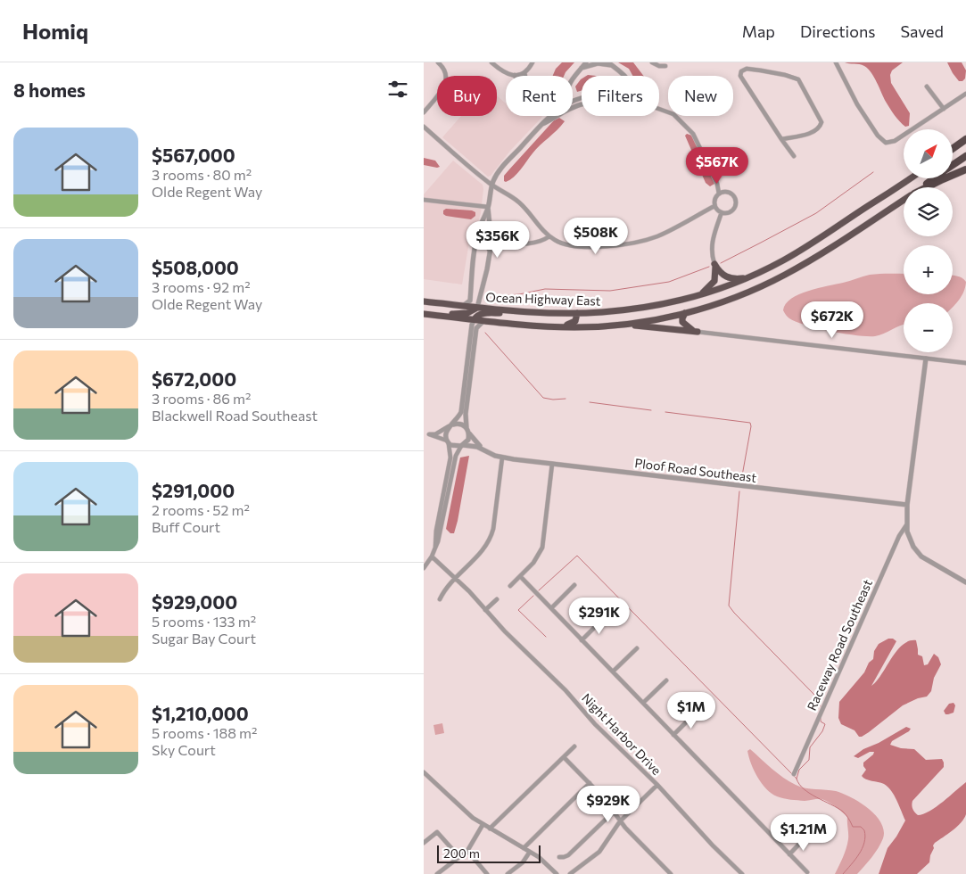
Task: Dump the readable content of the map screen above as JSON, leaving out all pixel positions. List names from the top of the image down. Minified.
{"streets":{"highway":["Ocean Highway East"],"street":["Ploof Road Southeast","Raceway Road Southeast","Night Harbor Drive"]},"scale_bar":"200 m","north":"top right","page":{"header":"Homiq","nav":["Map","Directions","Saved"],"heading":"8 homes","chip":["Buy","Rent","Filters","New"],"list":[{"name":"$567,000","note":"3 rooms · 80 m² · Olde Regent Way"},{"name":"$508,000","note":"3 rooms · 92 m² · Olde Regent Way"},{"name":"$672,000","note":"3 rooms · 86 m² · Blackwell Road Southeast"},{"name":"$291,000","note":"2 rooms · 52 m² · Buff Court"},{"name":"$929,000","note":"5 rooms · 133 m² · Sugar Bay Court"},{"name":"$1,210,000","note":"5 rooms · 188 m² · Sky Court"}],"map_buttons":["+","−"],"price":["$567K","$508K","$356K","$672K","$291K","$1M","$929K","$1.21M"],"scale":"200 m"}}
